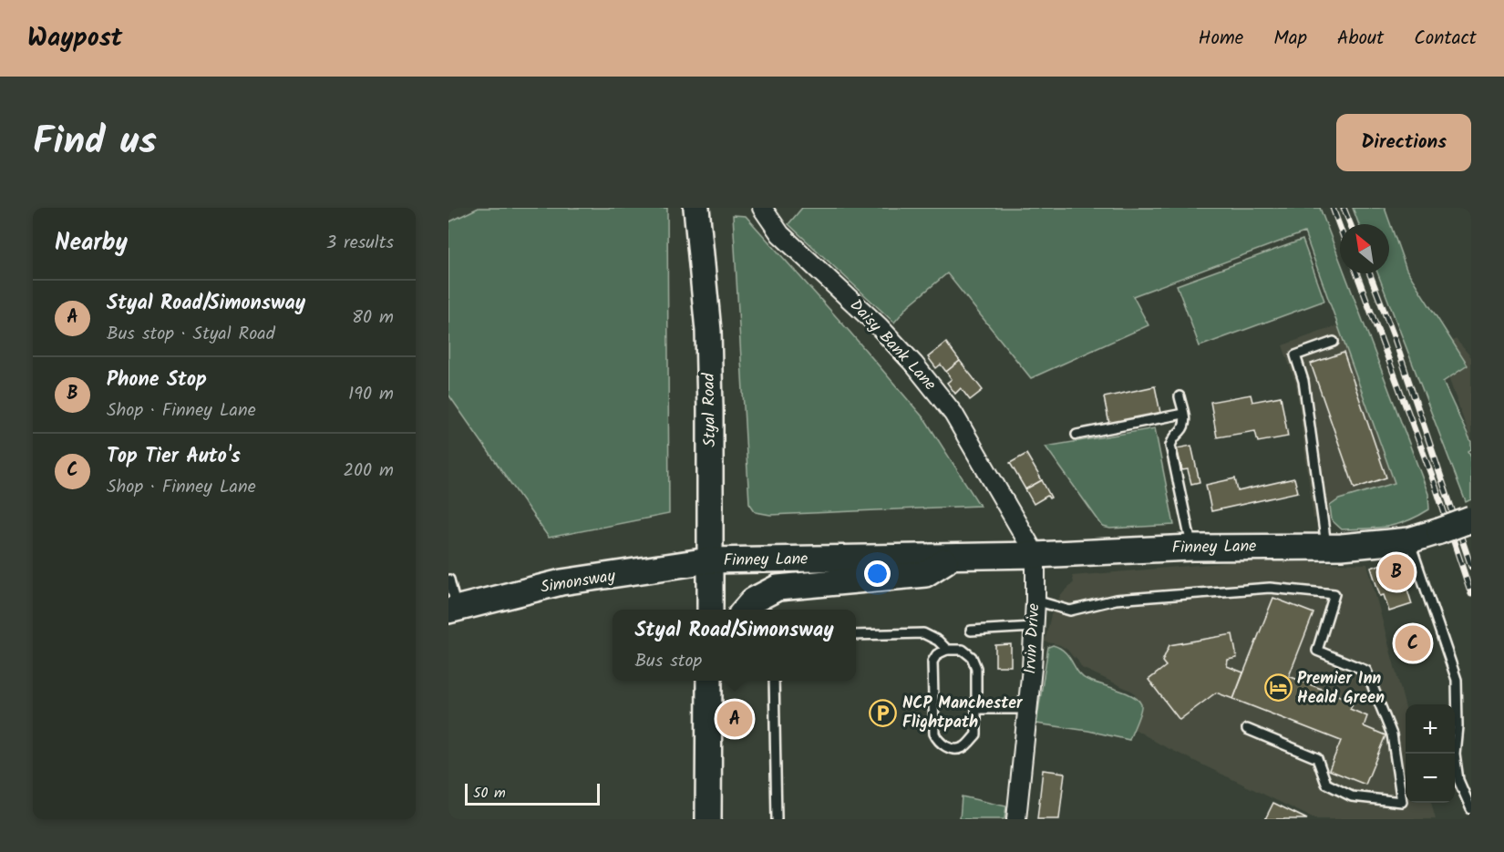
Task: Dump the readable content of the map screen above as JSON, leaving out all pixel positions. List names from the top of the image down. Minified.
{"streets":{"street":["Daisy Bank Lane","Styal Road","Finney Lane","Simonsway","Irvin Drive"]},"crossings":[["Daisy Bank Lane","Finney Lane"],["Daisy Bank Lane","Irvin Drive"],["Styal Road","Finney Lane"],["Styal Road","Simonsway"],["Finney Lane","Simonsway"],["Finney Lane","Irvin Drive"]],"places":{"hotel":["Premier Inn Heald Green"],"parking":["NCP Manchester Flightpath"]},"scale_bar":"50 m","north":"top left","page":{"header":"Waypost","nav":["Home","Map","About","Contact"],"title":"Find us","buttons":"Directions","heading":["Nearby","3 results"],"list":[{"mark":"A","name":"Styal Road/Simonsway","note":"Bus stop · Styal Road","value":"80 m"},{"mark":"B","name":"Phone Stop","note":"Shop · Finney Lane","value":"190 m"},{"mark":"C","name":"Top Tier Auto's","note":"Shop · Finney Lane","value":"200 m"}],"pins":["B","C","A"],"popup":["Styal Road/Simonsway","Bus stop"],"map_buttons":["+","−"],"scale":"50 m"}}
